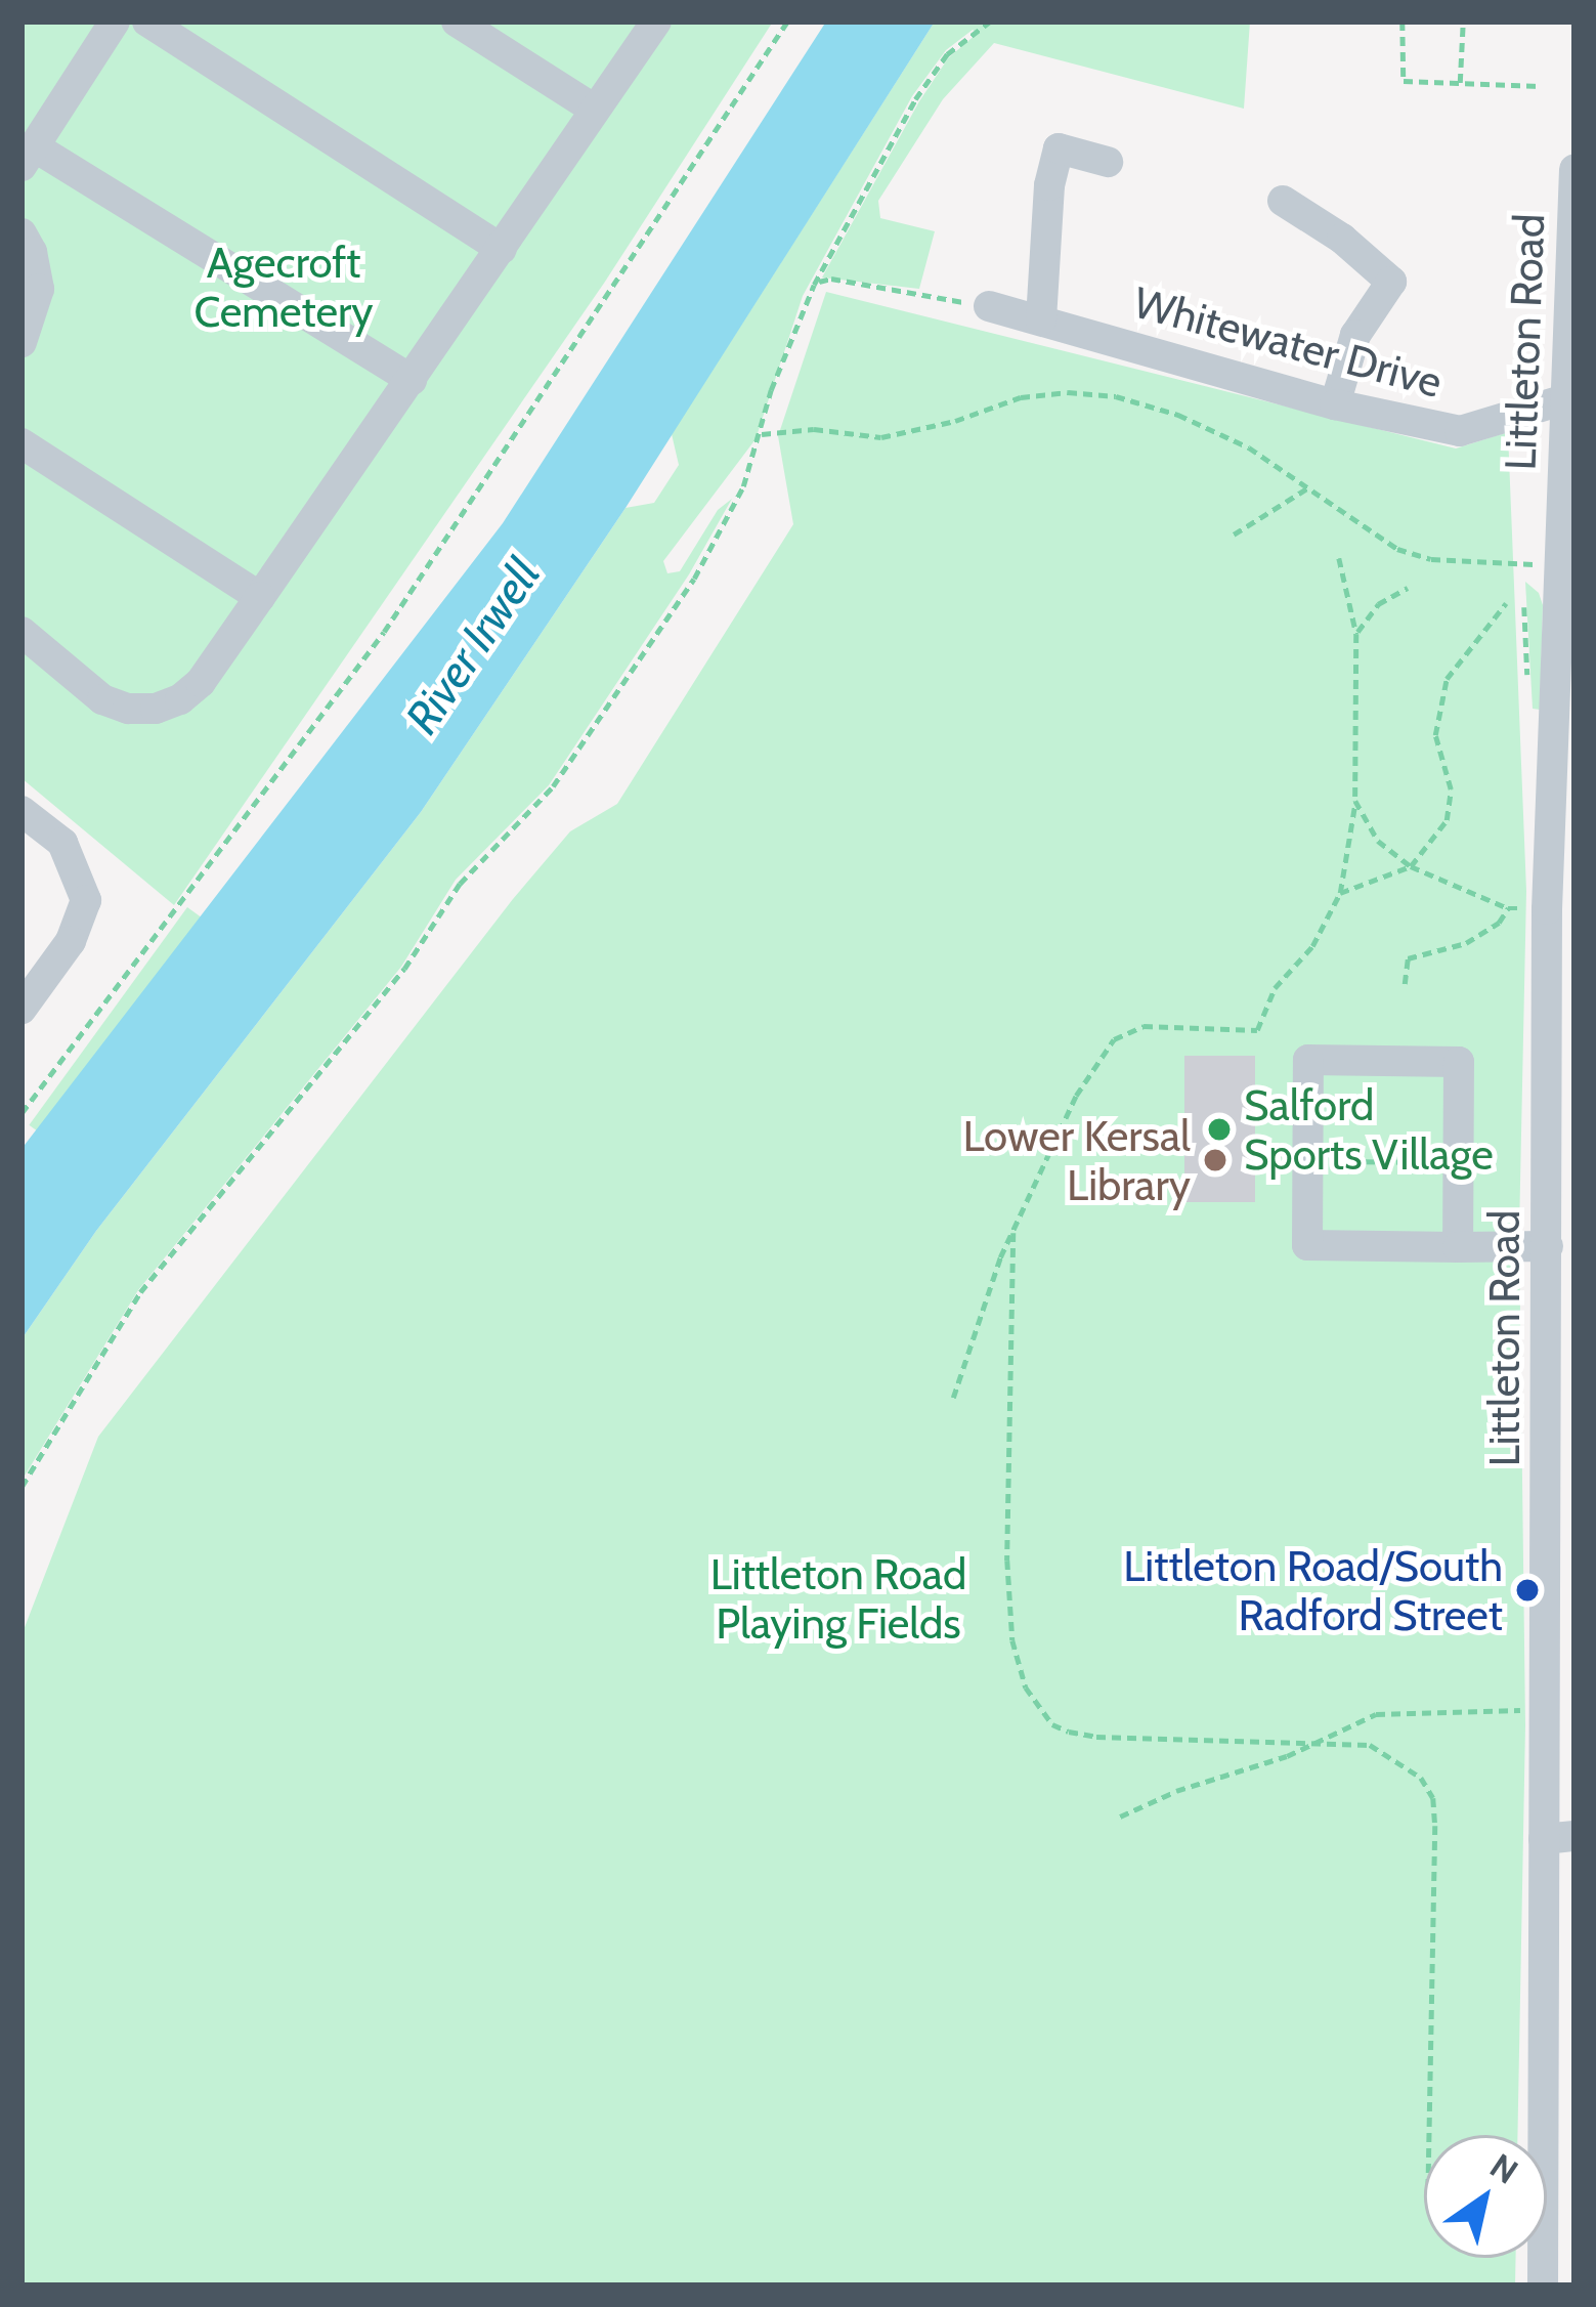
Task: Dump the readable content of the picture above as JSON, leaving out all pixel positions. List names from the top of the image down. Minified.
{"streets":{"street":["Whitewater Drive","Littleton Road"]},"crossings":[["Whitewater Drive","Littleton Road"]],"water":["River Irwell"],"parks":["Agecroft Cemetery","Littleton Road Playing Fields"],"places":["Salford Sports Village","Lower Kersal Library","Littleton Road/South Radford Street"],"north":"top right"}
